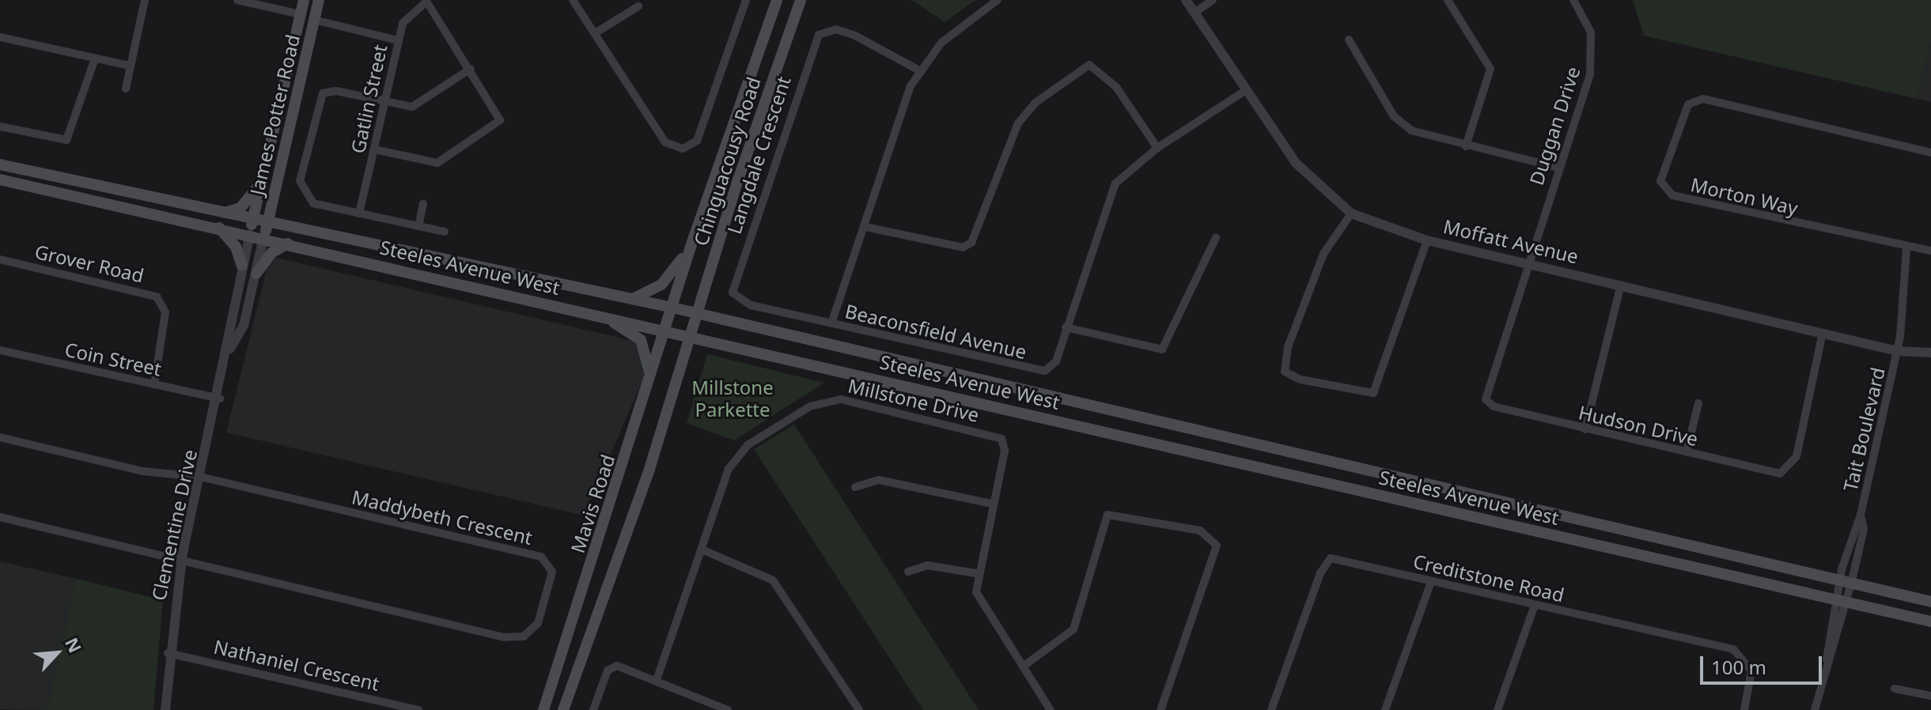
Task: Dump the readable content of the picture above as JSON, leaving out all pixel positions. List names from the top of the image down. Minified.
{"streets":{"main road":["James Potter Road","Chinguacousy Road","Steeles Avenue West","Mavis Road"],"street":["Gatlin Street","Duggan Drive","Langdale Crescent","Morton Way","Moffatt Avenue","Grover Road","Beaconsfield Avenue","Coin Street","Millstone Drive","Hudson Drive","Tait Boulevard","Maddybeth Crescent","Clementine Drive","Creditstone Road","Nathaniel Crescent"]},"crossings":[["James Potter Road","Steeles Avenue West"],["James Potter Road","Clementine Drive"],["Duggan Drive","Moffatt Avenue"],["Duggan Drive","Hudson Drive"],["Langdale Crescent","Beaconsfield Avenue"],["Chinguacousy Road","Steeles Avenue West"],["Chinguacousy Road","Mavis Road"],["Morton Way","Tait Boulevard"],["Moffatt Avenue","Beaconsfield Avenue"],["Moffatt Avenue","Hudson Drive"],["Moffatt Avenue","Tait Boulevard"],["Grover Road","Coin Street"],["Steeles Avenue West","Tait Boulevard"],["Steeles Avenue West","Mavis Road"],["Steeles Avenue West","Clementine Drive"],["Coin Street","Clementine Drive"],["Maddybeth Crescent","Clementine Drive"],["Clementine Drive","Nathaniel Crescent"]],"parks":["Millstone Parkette"],"scale_bar":"100 m","north":"top right"}
